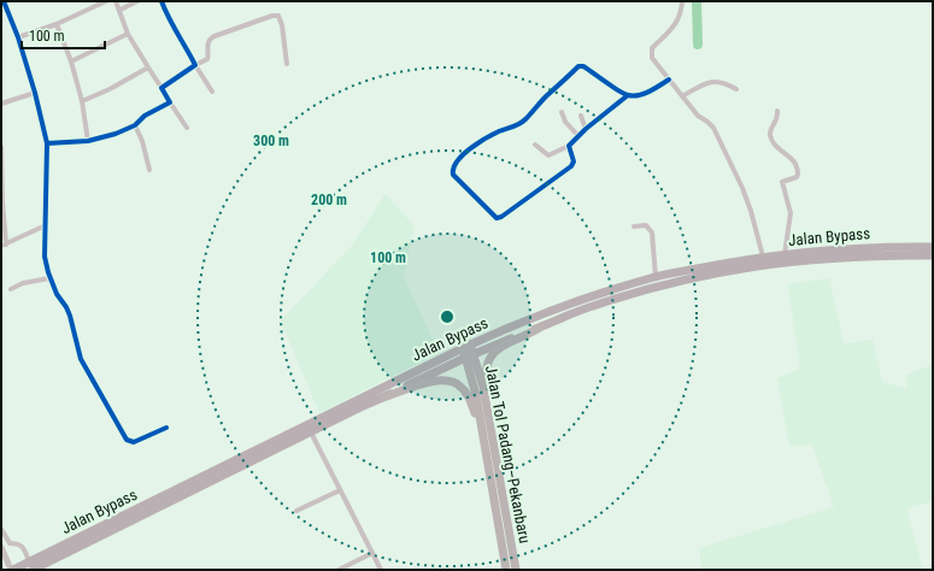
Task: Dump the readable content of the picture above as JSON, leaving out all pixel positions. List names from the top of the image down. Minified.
{"streets":{"highway":["Jalan Bypass","Jalan Tol Padang–Pekanbaru"]},"crossings":[["Jalan Bypass","Jalan Tol Padang–Pekanbaru"]],"scale_bar":"100 m","rings":["300 m","200 m","100 m"]}
